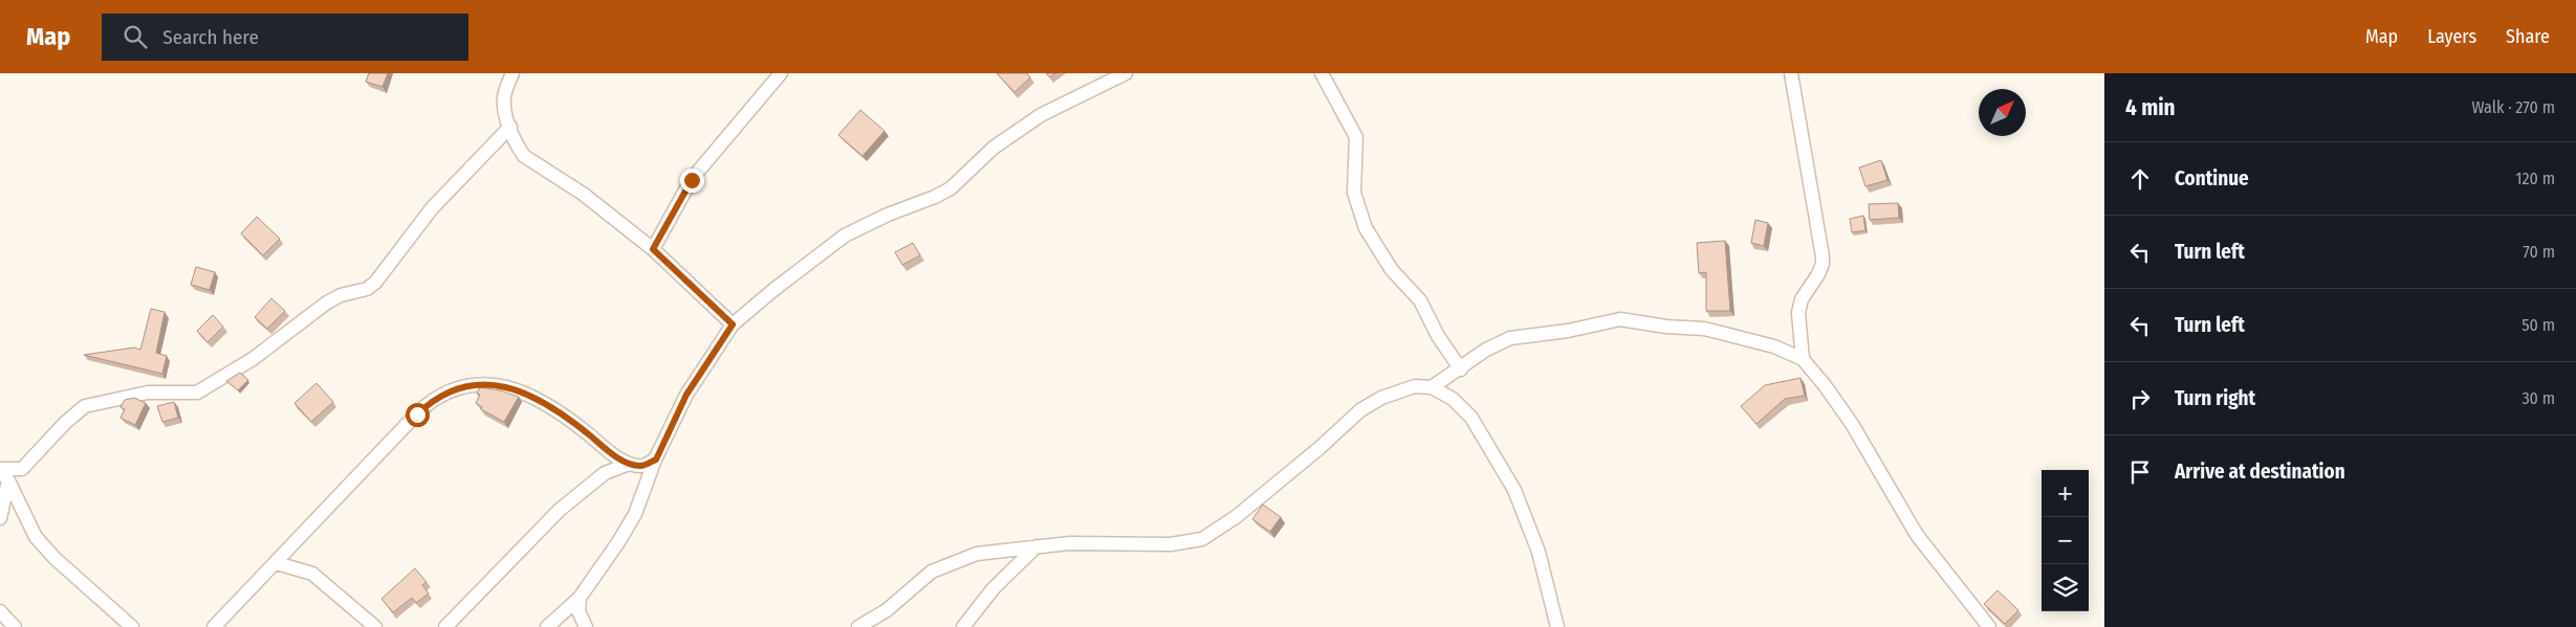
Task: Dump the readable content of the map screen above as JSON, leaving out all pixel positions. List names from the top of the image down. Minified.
{"north":"top right","page":{"header":"Map","search":"Search here","nav":["Map","Layers","Share"],"heading":["4 min","Walk · 270 m"],"list":[["Continue","120 m"],["Turn left","70 m"],["Turn left","50 m"],["Turn right","30 m"],"Arrive at destination"],"map_buttons":["+","−"]}}
